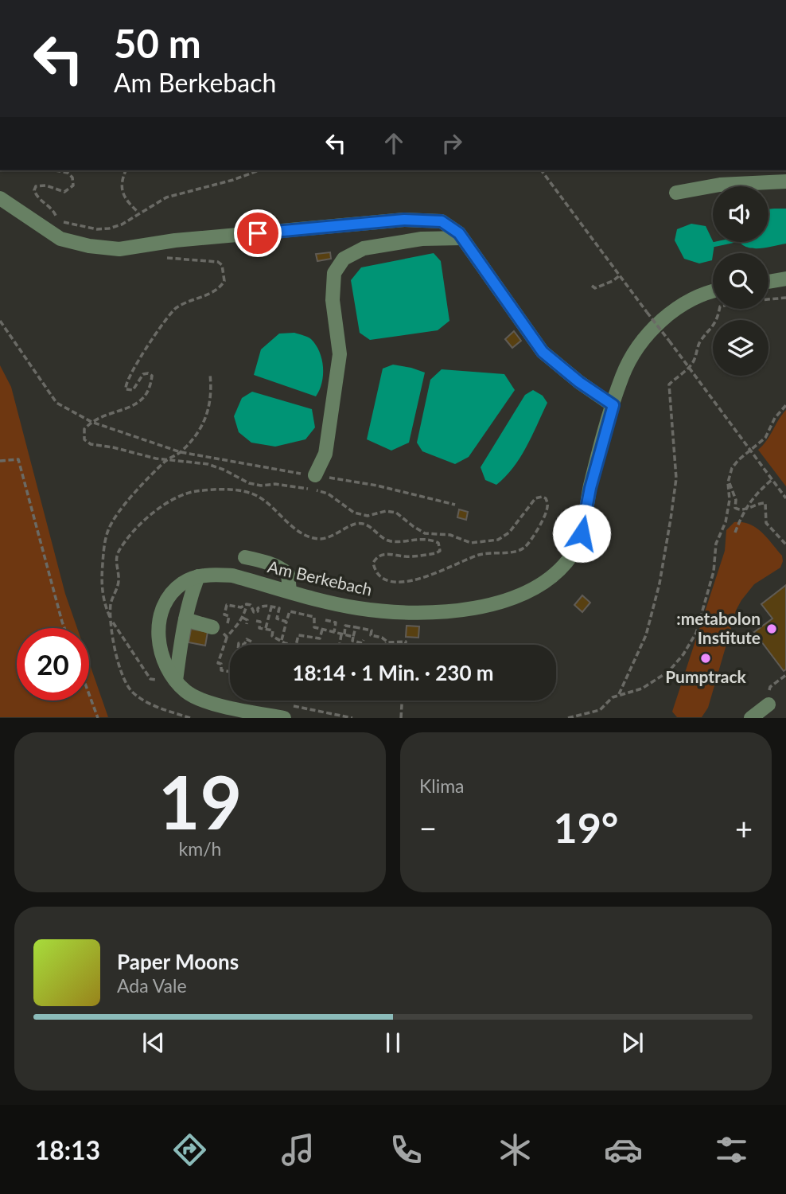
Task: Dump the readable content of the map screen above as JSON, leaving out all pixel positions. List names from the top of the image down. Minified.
{"streets":{"lane":["Am Berkebach"]},"places":[":metabolon Institute","Pumptrack"],"page":{"turn":["50 m","Am Berkebach"],"limit":"20","trip":"18:14 · 1 Min. · 230 m","tile":[["19","km/h"],"Klima"],"heat":["−","19°","+"],"song":["Paper Moons","Ada Vale"],"tabs":"18:13"}}
